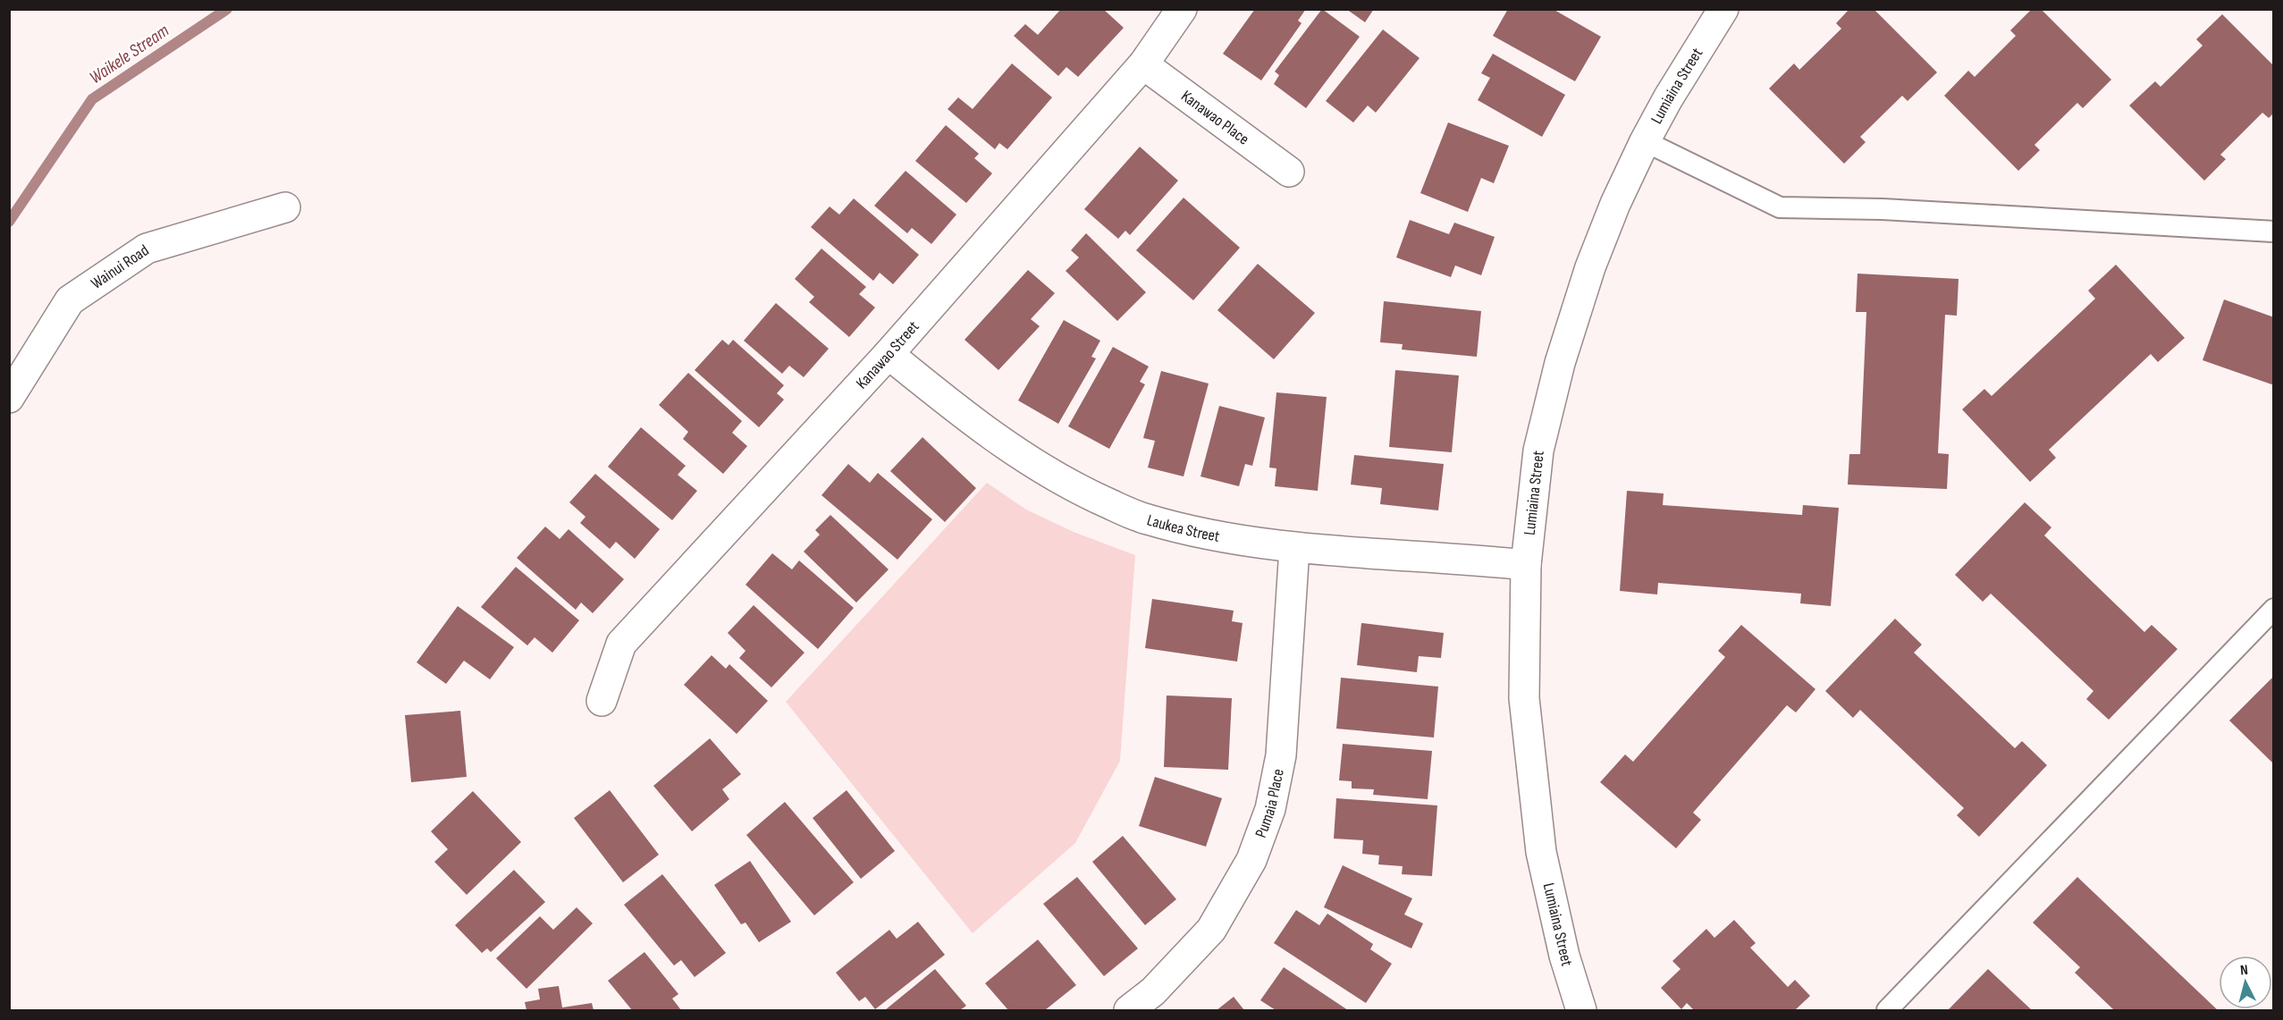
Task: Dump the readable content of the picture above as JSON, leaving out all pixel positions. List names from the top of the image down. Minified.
{"streets":{"street":["Lumiaina Street","Kanawao Place","Wainui Road","Kanawao Street","Laukea Street","Pumaia Place"]},"crossings":[["Lumiaina Street","Laukea Street"],["Kanawao Place","Kanawao Street"],["Kanawao Street","Laukea Street"],["Laukea Street","Pumaia Place"]],"water":["Waikele Stream"],"north":"top"}
